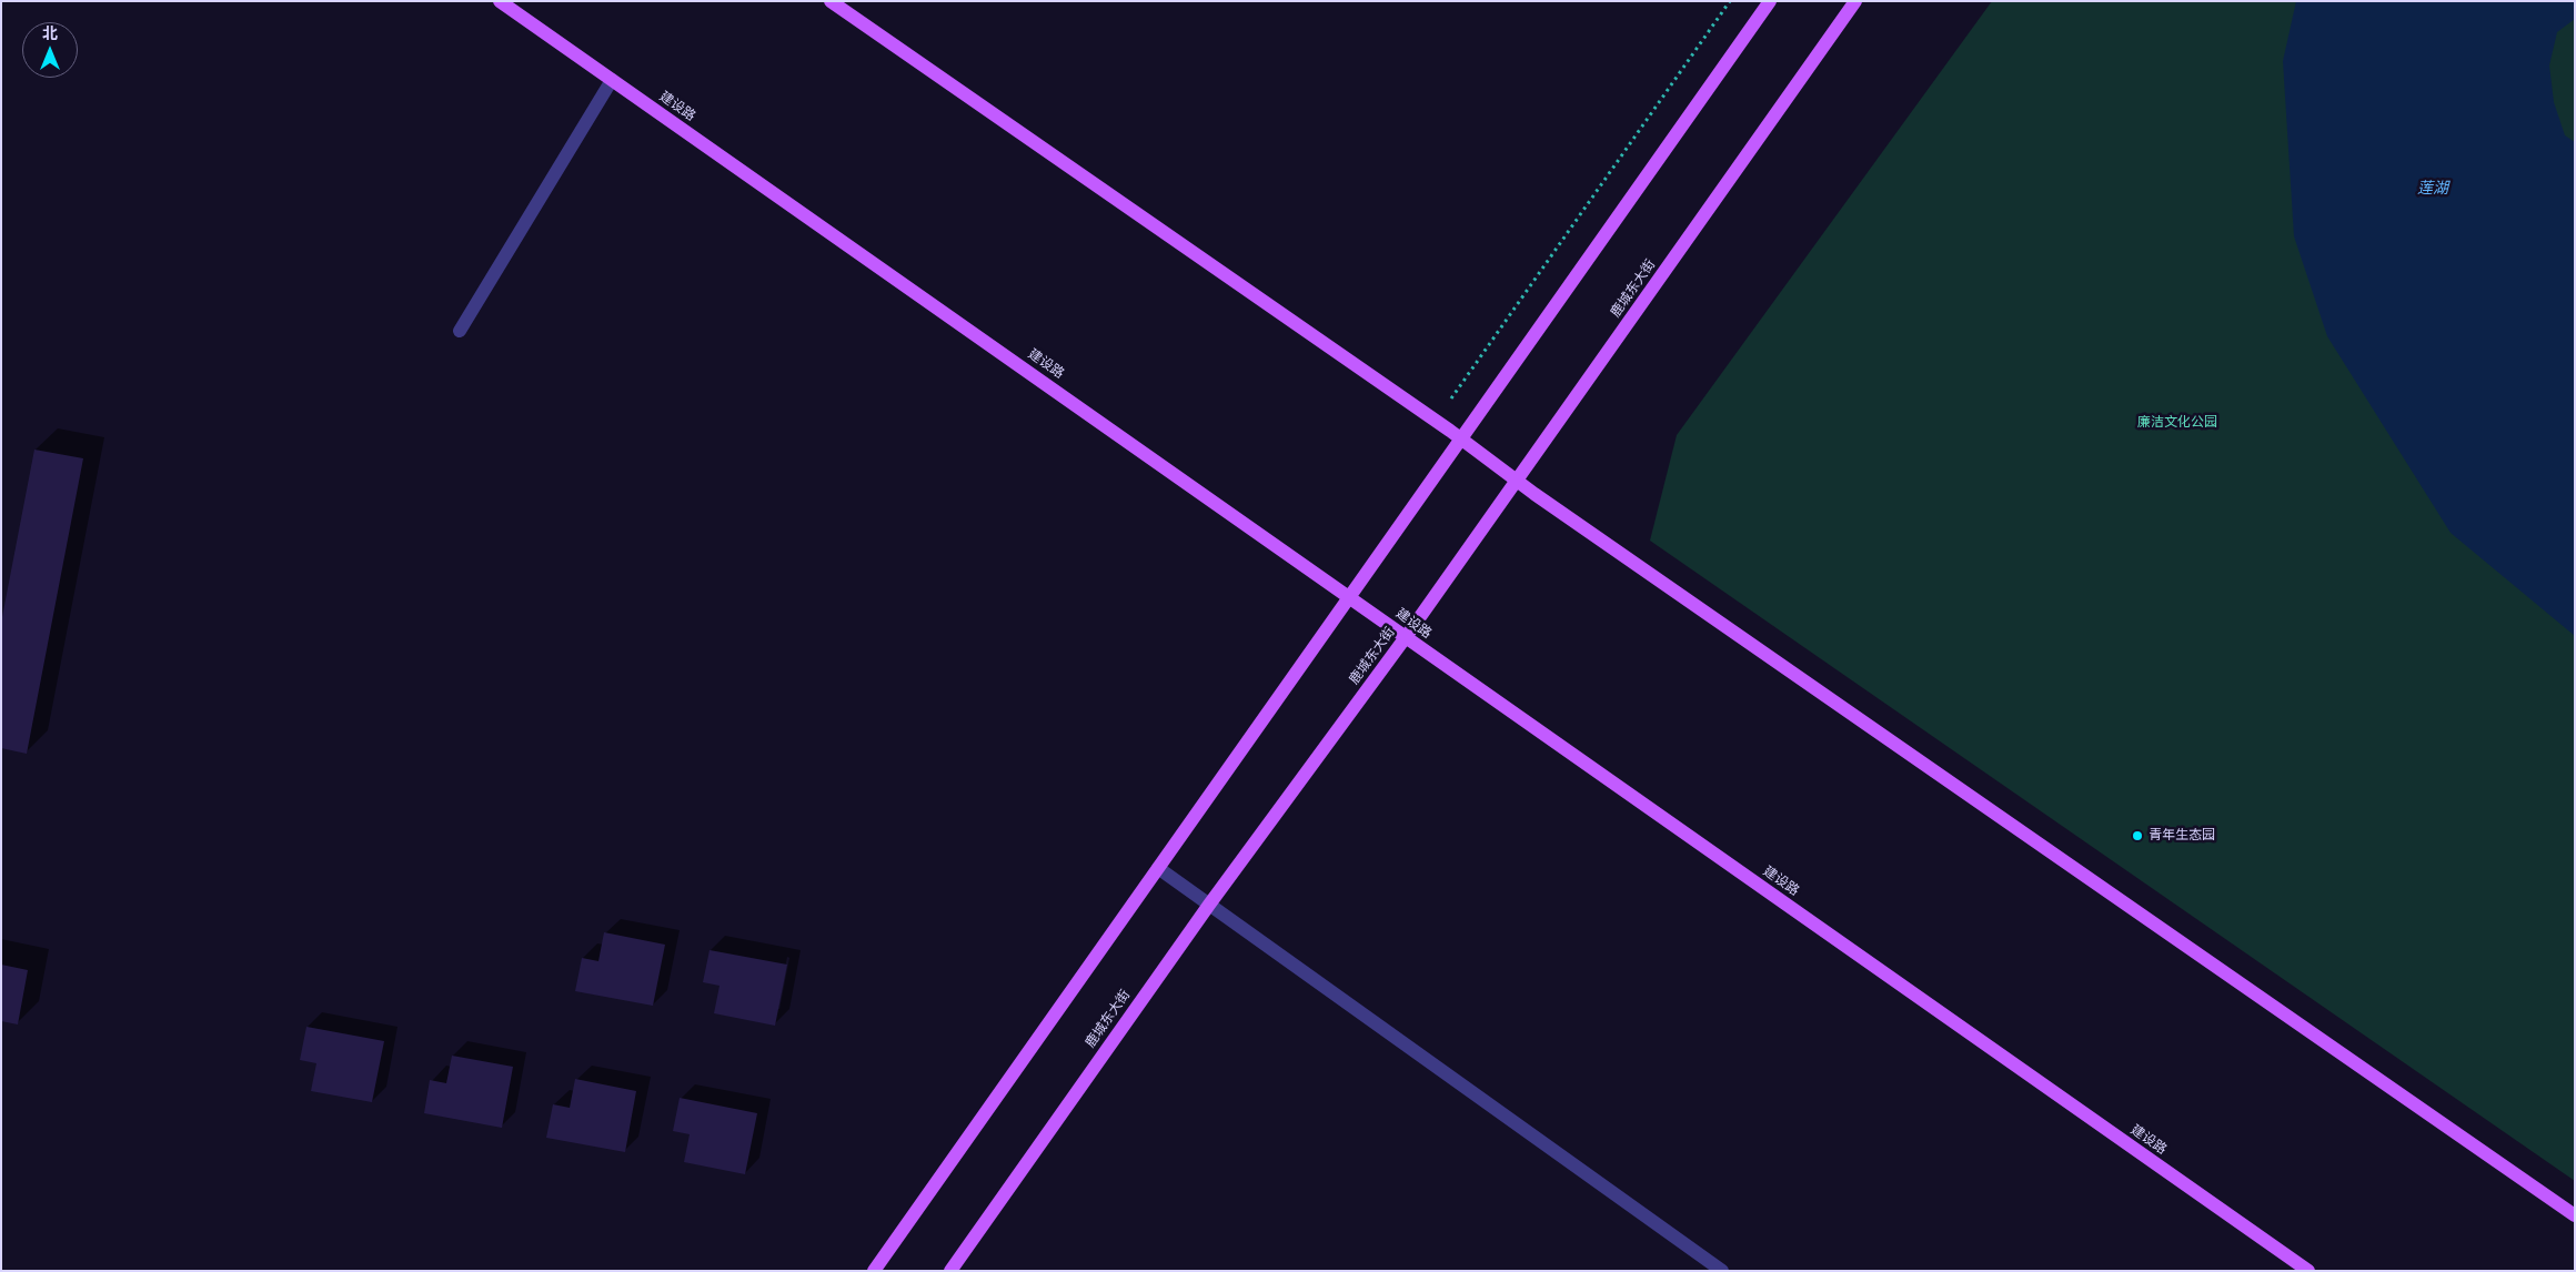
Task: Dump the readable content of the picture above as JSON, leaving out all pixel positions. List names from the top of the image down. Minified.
{"streets":{"main road":["建设路","鹿城东大街"]},"crossings":[["建设路","鹿城东大街"]],"water":["莲湖"],"parks":["廉洁文化公园"],"places":["青年生态园"],"north":"top"}
